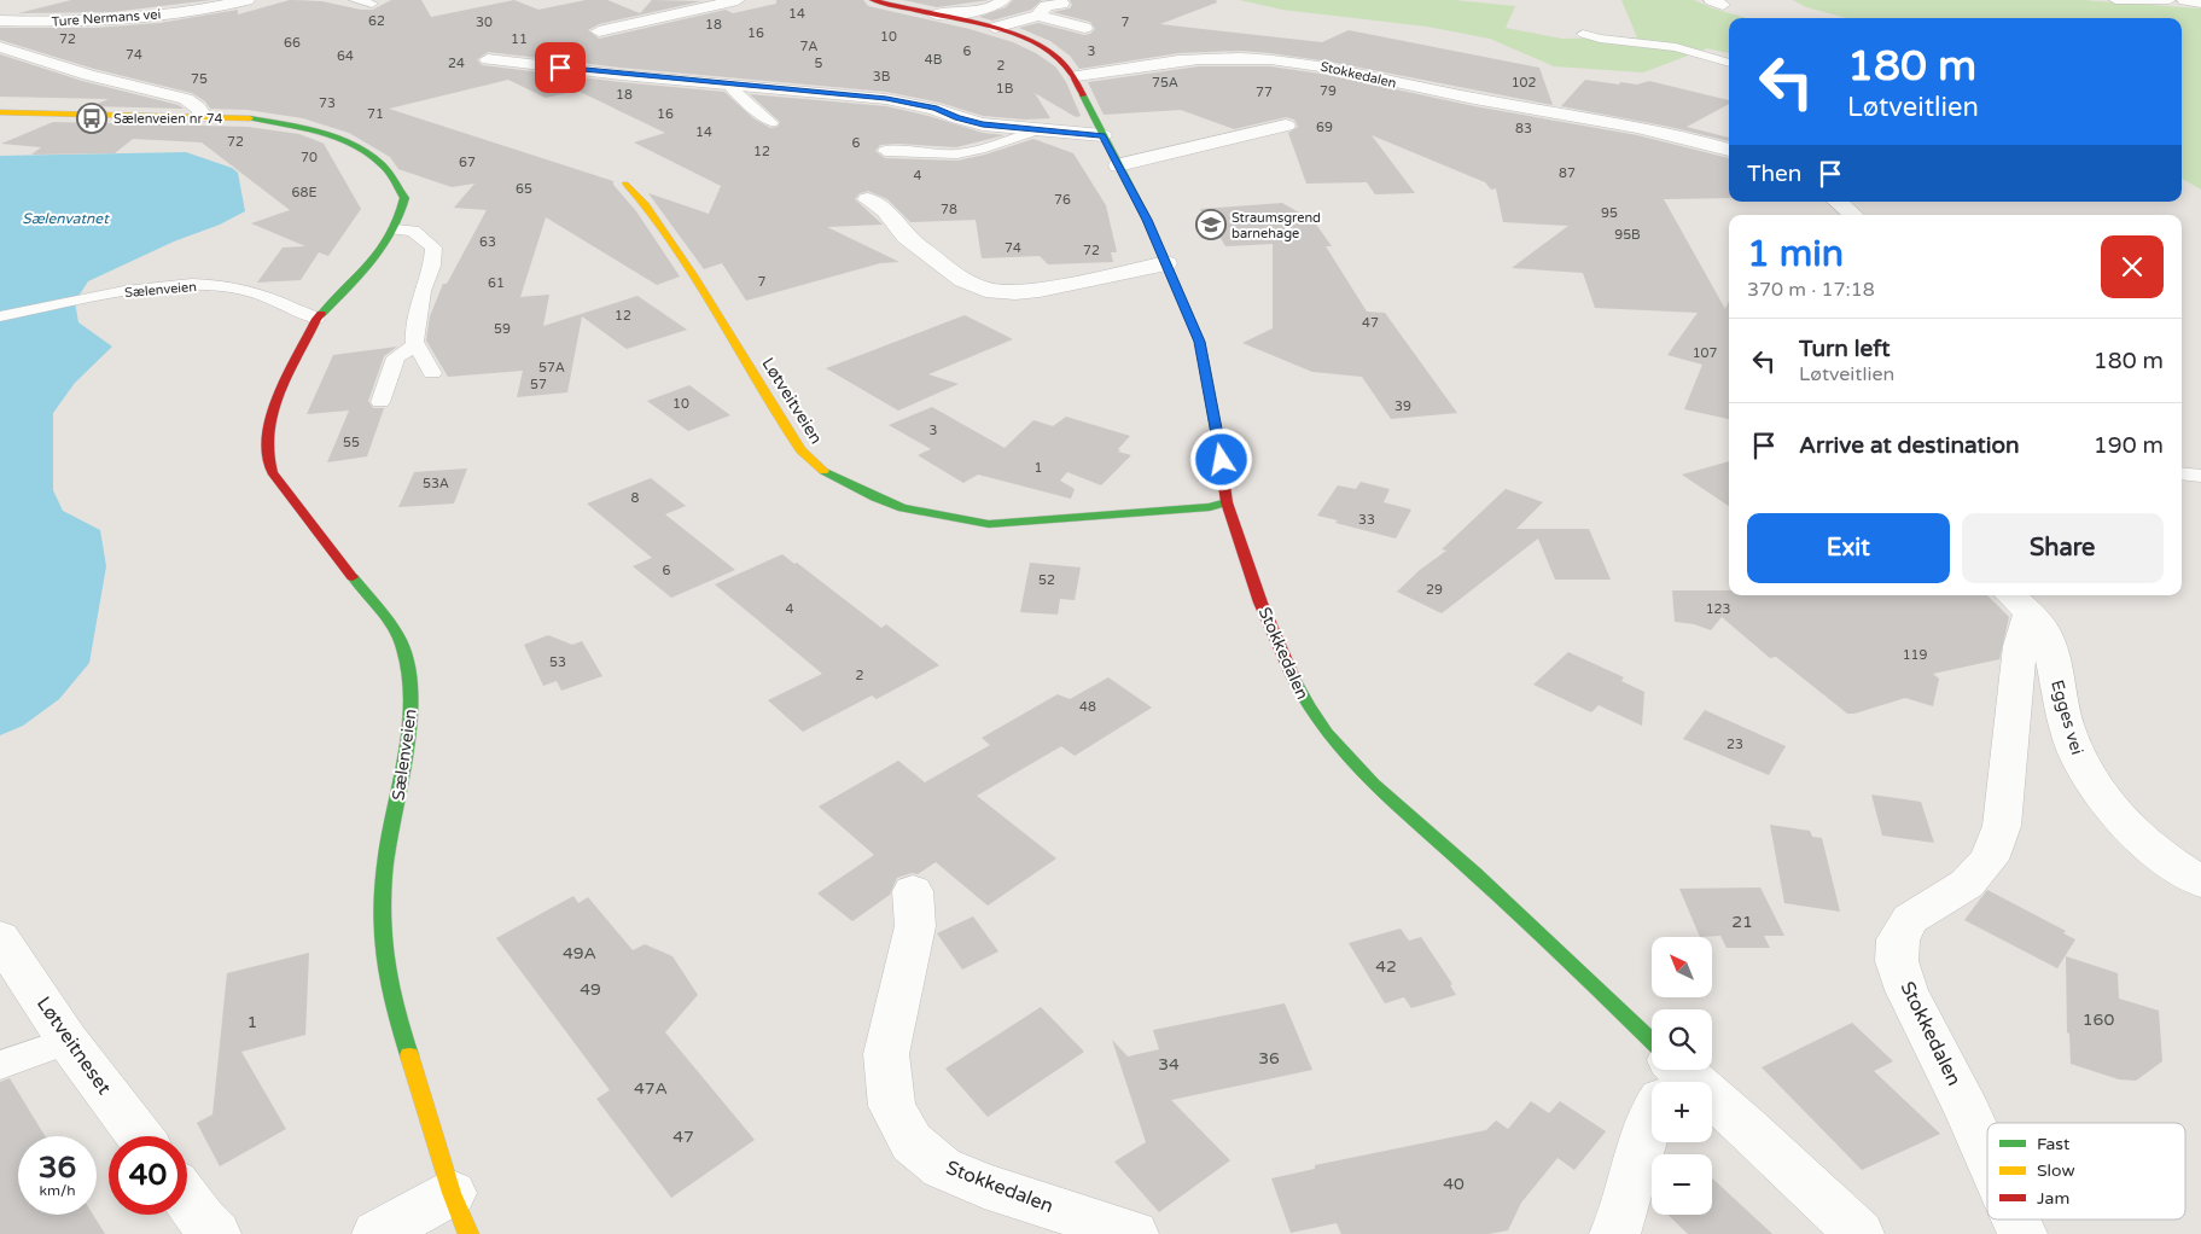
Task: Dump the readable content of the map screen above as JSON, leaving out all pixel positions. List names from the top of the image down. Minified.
{"streets":{"street":["Ture Nermans vei","Stokkedalen","Sælenveien","Løtveitveien","Egges vei","Løtveitneset"]},"crossings":[["Stokkedalen","Løtveitveien"],["Stokkedalen","Egges vei"]],"water":["Sælenvatnet"],"places":{"bus stop":["Sælenveien nr 74"],"school or university":["Straumsgrend barnehage"]},"house_numbers":["14","62","30","7","18","16","10","72","11","66","7A","6","3","74","64","4B","24","5","2","3B","75","75A","102","1B","79","77","18","73","71","16","69","83","14","72","6","12","70","67","87","4","65","68E","76","78","95","95B","63","74","72","7","61","12","47","59","107","57A","57","10","39","3","55","1","53A","8","33","6","52","29","4","123","119","53","2","48","23","21","49A","42","49","160","1","36","34","47A","47","40"],"legend":["Fast","Slow","Jam"],"north":"top left","page":{"turn":["180 m","Løtveitlien"],"then":"Then","heading":["1 min","370 m · 17:18"],"list":[{"name":"Turn left","note":"Løtveitlien","value":"180 m"},{"name":"Arrive at destination","value":"190 m"}],"buttons":["Exit","Share"],"map_buttons":["+","−"],"speed":"36 km/h","limit":"40"}}
